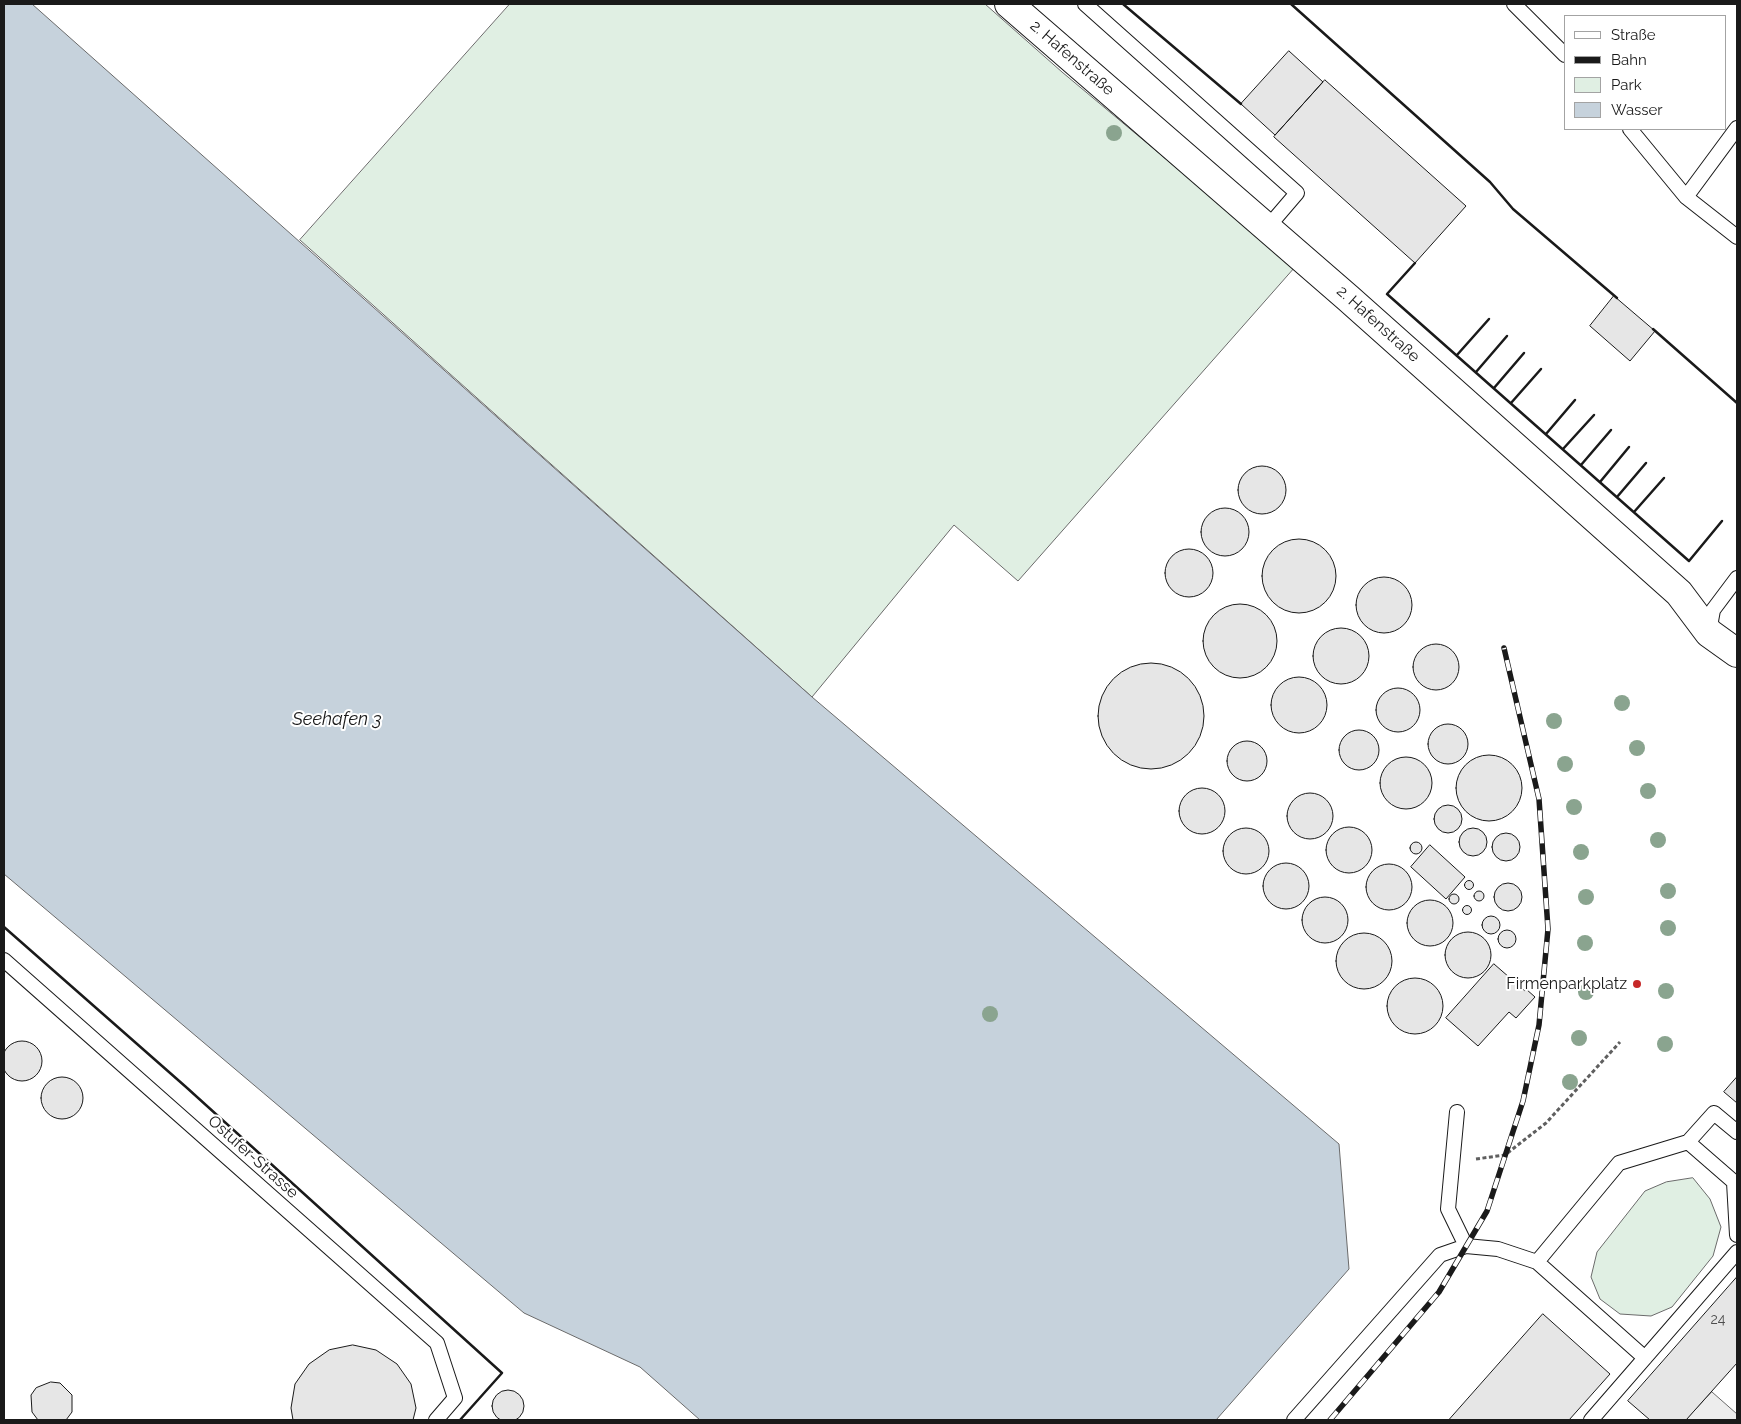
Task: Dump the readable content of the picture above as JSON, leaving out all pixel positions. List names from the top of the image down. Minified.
{"streets":{"street":["2. Hafenstraße"],"lane":["Ostufer-Strasse"]},"water":["Seehafen 3"],"places":["Firmenparkplatz"],"house_numbers":["24"],"legend":["Straße","Bahn","Park","Wasser"]}
